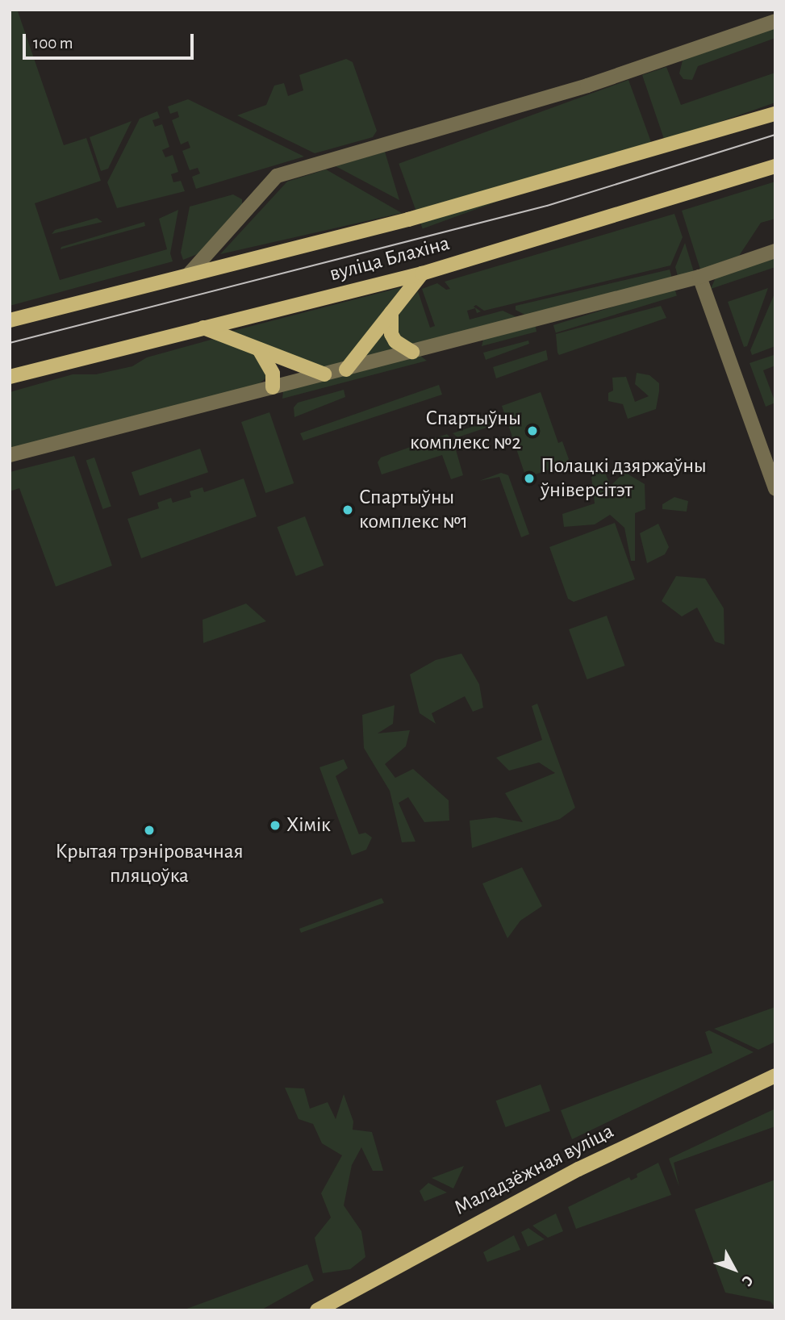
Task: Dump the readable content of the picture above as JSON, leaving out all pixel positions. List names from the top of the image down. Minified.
{"streets":{"main road":["вуліца Блахіна","Маладзёжная вуліца"]},"places":["Спартыўны комплекс №2","Полацкі дзяржаўны ўніверсітэт","Спартыўны комплекс №1","Хімік","Крытая трэніровачная пляцоўка"],"scale_bar":"100 m","north":"bottom right"}
